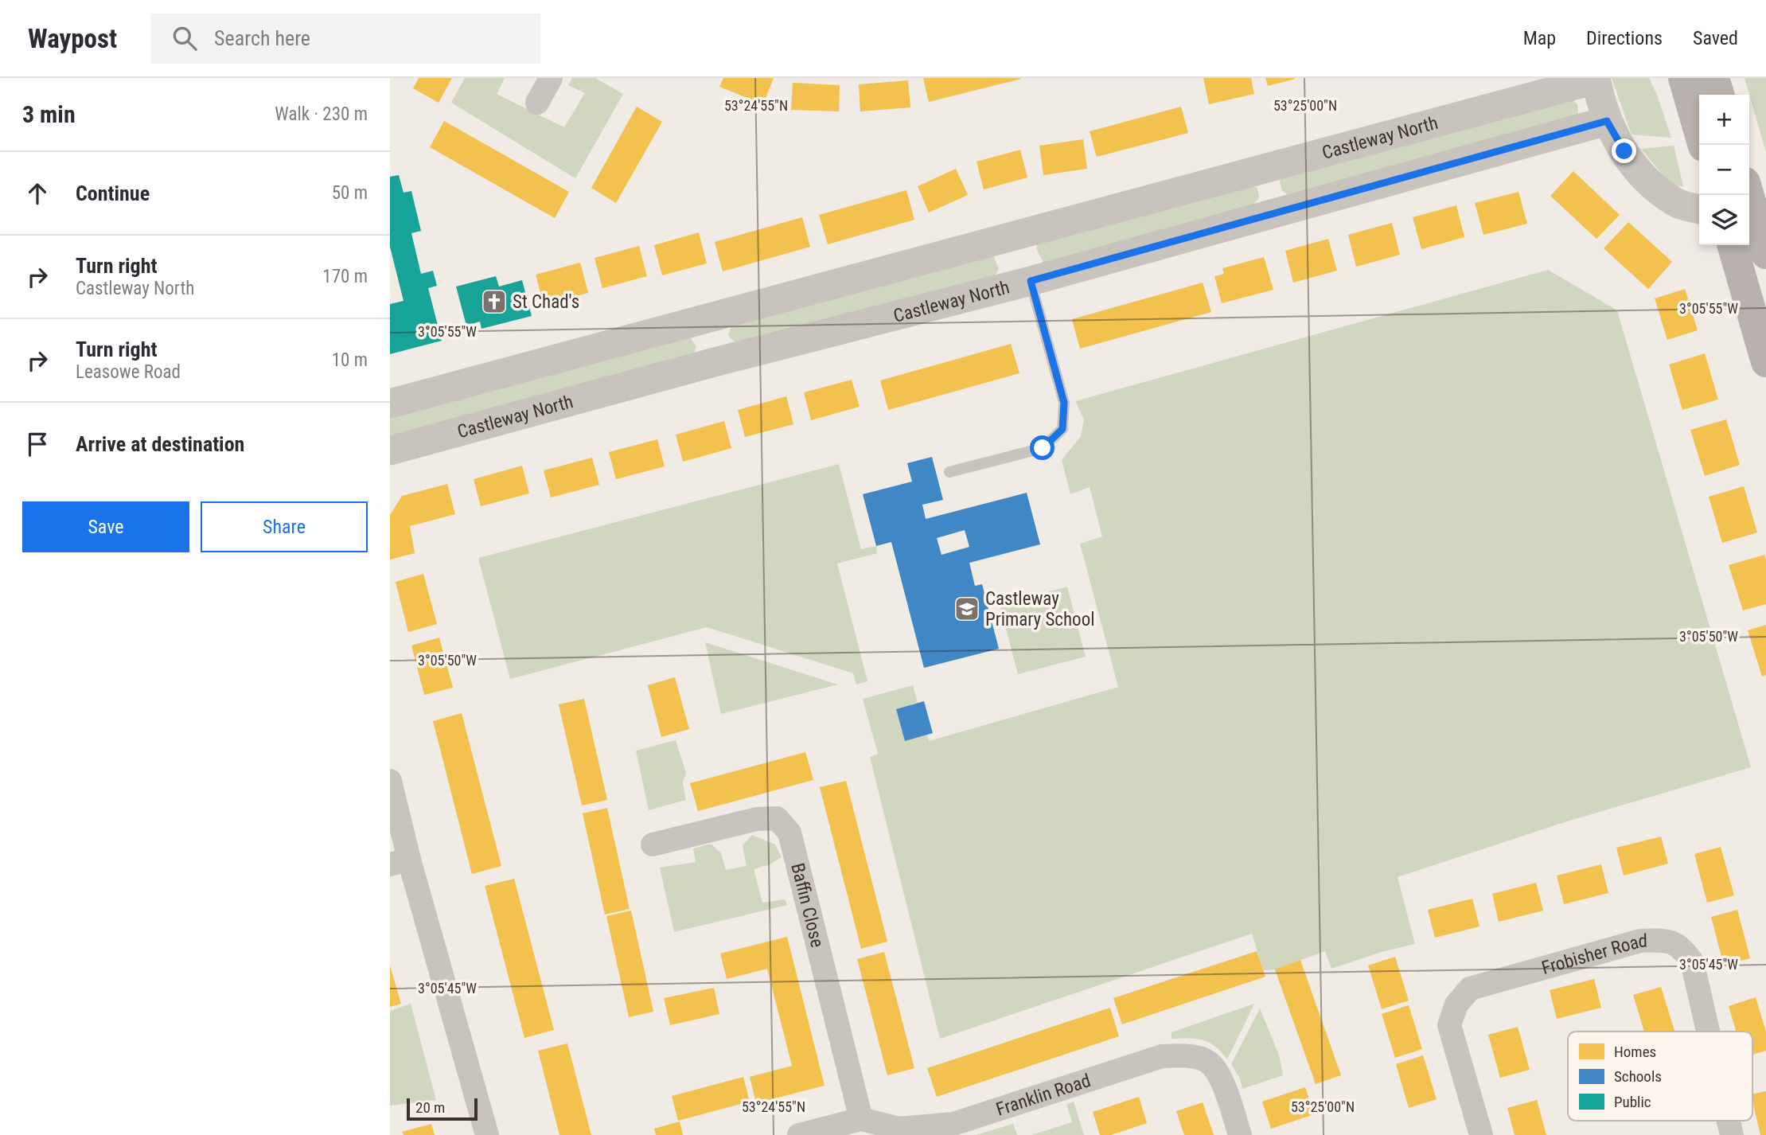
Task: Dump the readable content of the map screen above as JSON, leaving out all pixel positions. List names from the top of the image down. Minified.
{"streets":{"street":["Castleway North","Baffin Close","Frobisher Road","Franklin Road"]},"crossings":[["Baffin Close","Franklin Road"]],"places":{"church":["St Chad's"],"school or university":["Castleway Primary School"]},"legend":["Homes","Schools","Public"],"scale_bar":"20 m","page":{"header":"Waypost","search":"Search here","nav":["Map","Directions","Saved"],"heading":["3 min","Walk · 230 m"],"map_buttons":["+","−"],"list":[["Continue","50 m"],["Turn right","Castleway North","170 m"],["Turn right","Leasowe Road","10 m"],"Arrive at destination"],"buttons":["Save","Share"],"scale":"20 m"},"coordinates":["53°24'55\"N","53°25'00\"N","3°05'55\"W","3°05'50\"W","3°05'45\"W"]}
